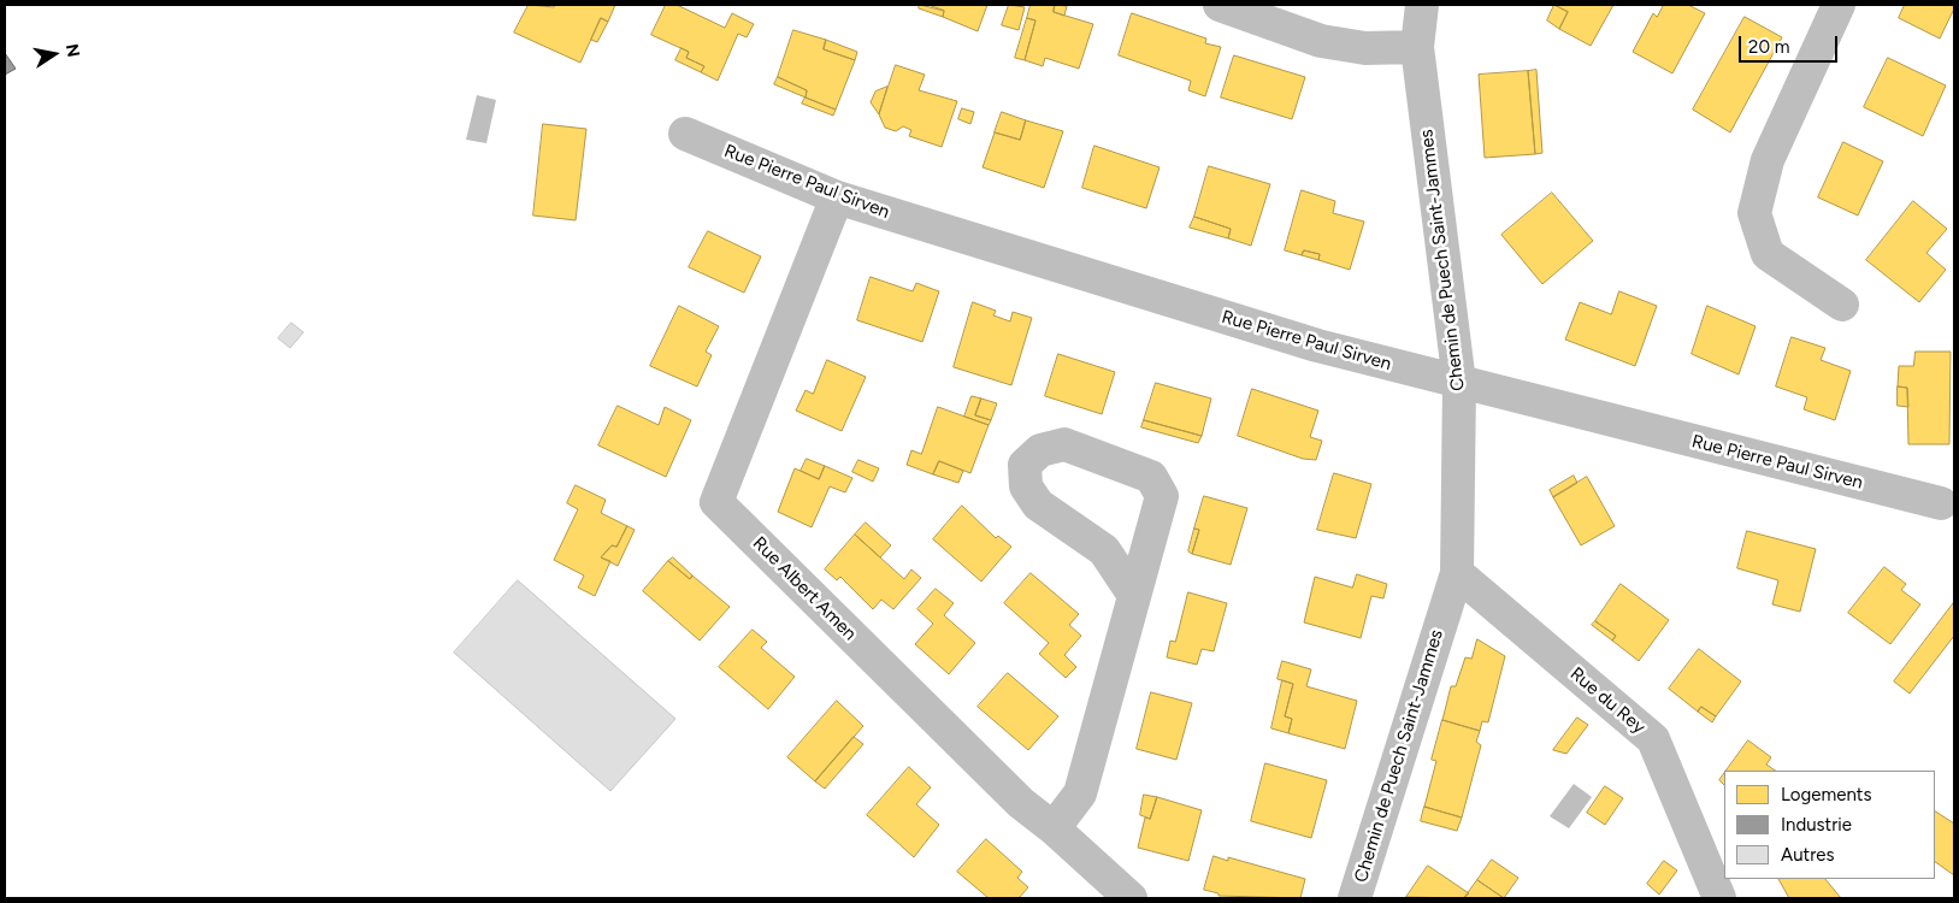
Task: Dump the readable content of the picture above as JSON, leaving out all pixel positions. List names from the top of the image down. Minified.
{"streets":{"street":["Rue Pierre Paul Sirven","Chemin de Puech Saint-Jammes","Rue Albert Amen","Rue du Rey"]},"crossings":[["Rue Pierre Paul Sirven","Chemin de Puech Saint-Jammes"],["Rue Pierre Paul Sirven","Rue Albert Amen"],["Chemin de Puech Saint-Jammes","Rue du Rey"]],"legend":["Logements","Industrie","Autres"],"scale_bar":"20 m","north":"right"}
